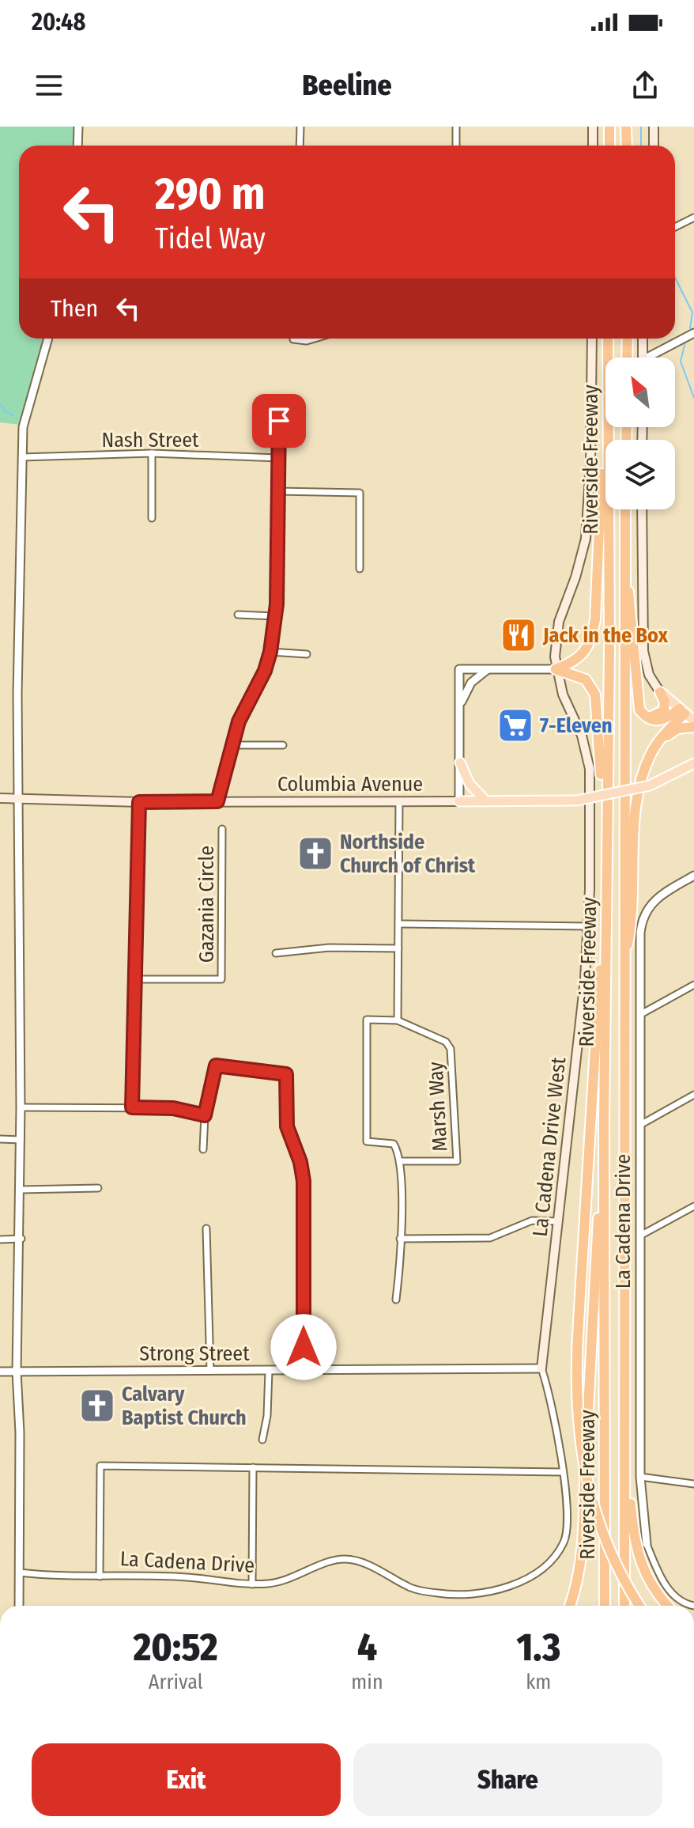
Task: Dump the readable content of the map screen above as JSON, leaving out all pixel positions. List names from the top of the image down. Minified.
{"streets":{"highway":["Riverside Freeway"],"main road":["Columbia Avenue","La Cadena Drive West"],"street":["Nash Street","Gazania Circle","Marsh Way","La Cadena Drive","Strong Street"]},"crossings":[["La Cadena Drive West","La Cadena Drive"],["La Cadena Drive West","Strong Street"],["La Cadena Drive","Strong Street"]],"places":{"restaurant":["Jack in the Box"],"supermarket":["7-Eleven"],"church":["Northside Church of Christ","Calvary Baptist Church"]},"north":"top left","page":{"status":"20:48","header":"Beeline","turn":["290 m","Tidel Way"],"then":"Then","eta":["20:52","Arrival","4","min","1.3","km"],"buttons":["Exit","Share"]}}
